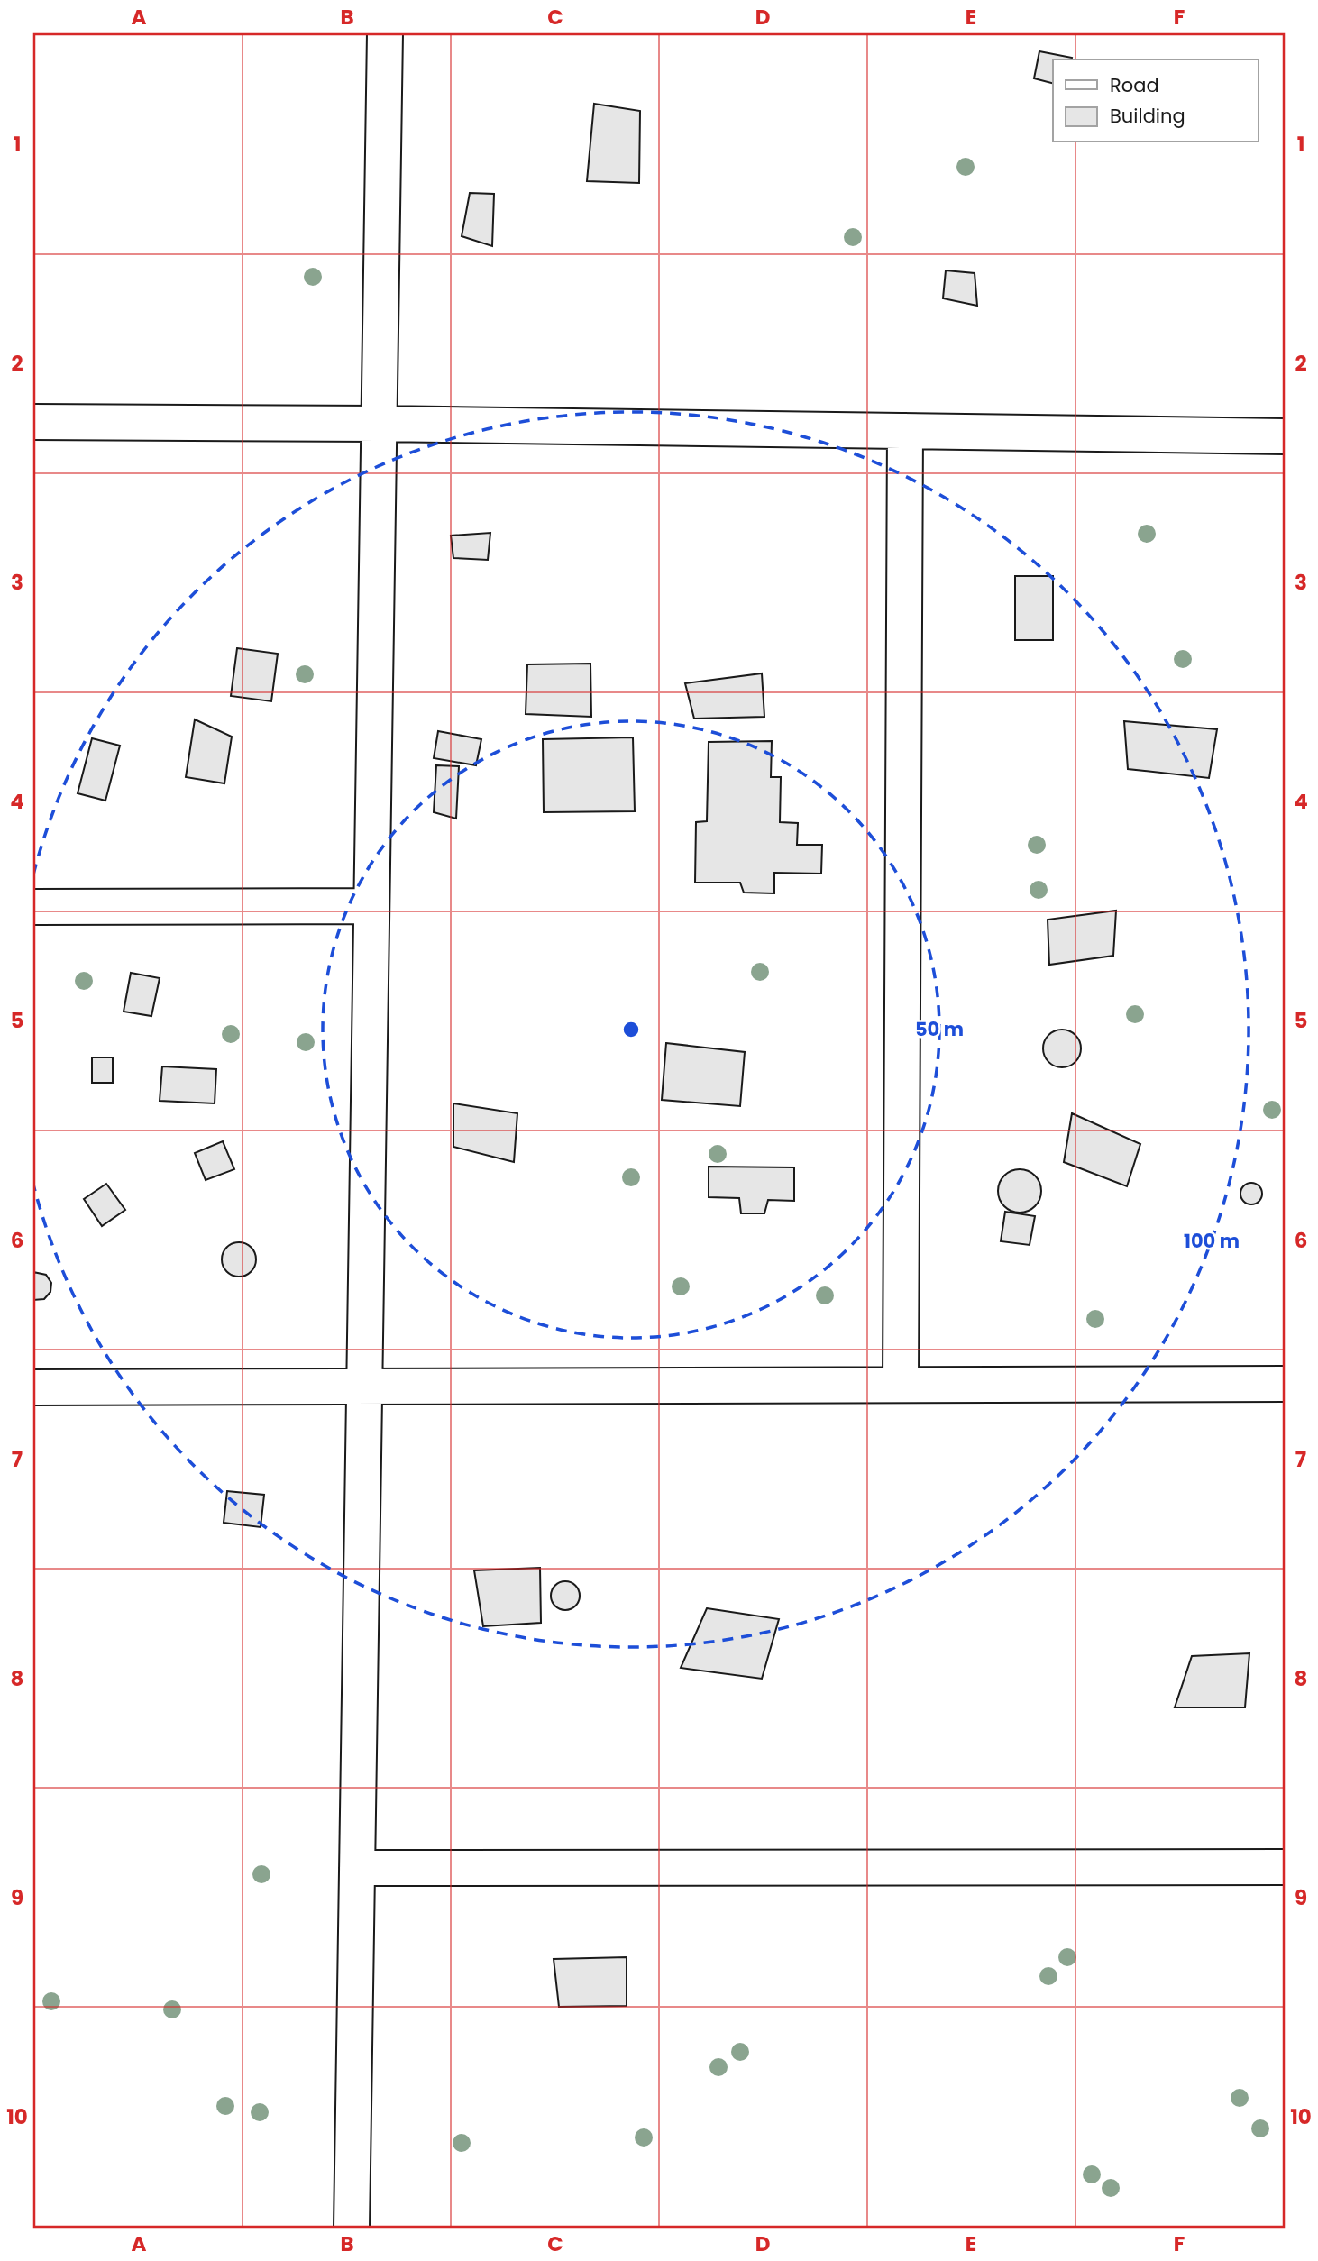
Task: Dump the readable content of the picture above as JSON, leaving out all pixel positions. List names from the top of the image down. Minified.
{"legend":["Road","Building"],"grid":{"columns":["A","B","C","D","E","F"],"rows":["1","2","3","4","5","6","7","8","9","10"]},"rings":["50 m","100 m"]}
